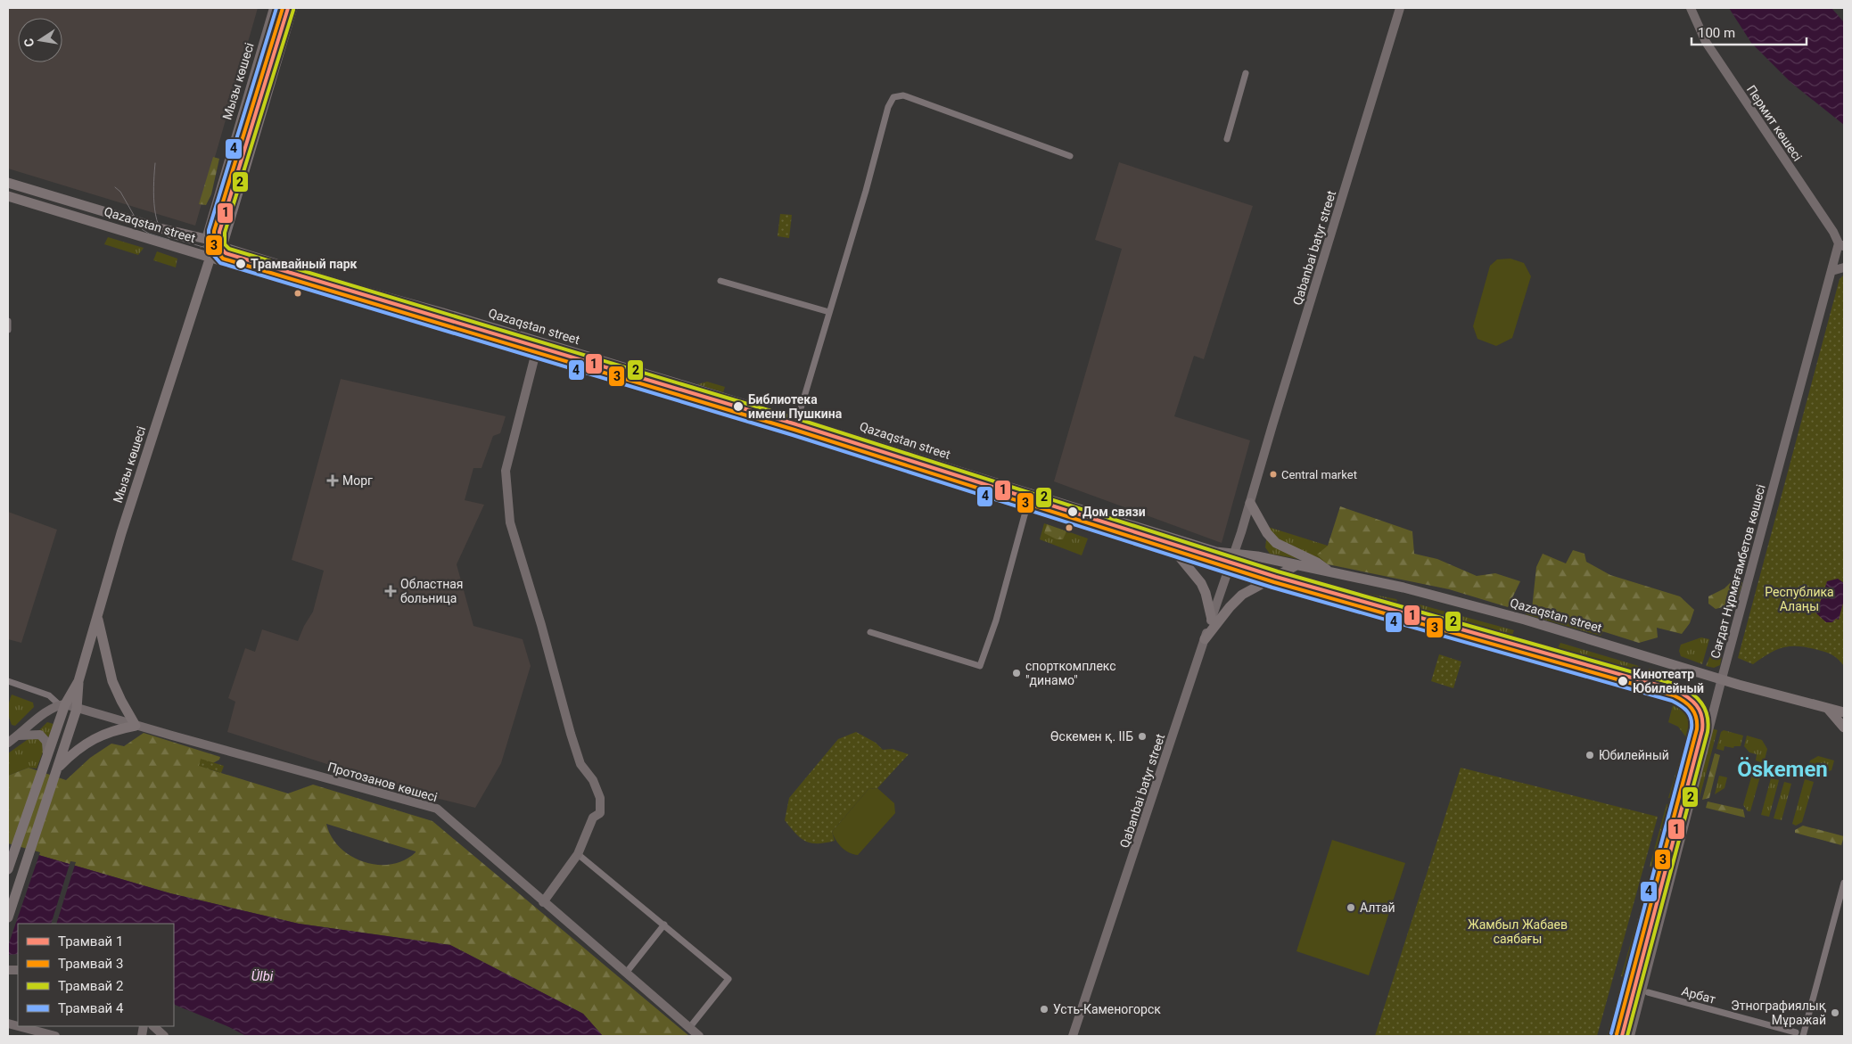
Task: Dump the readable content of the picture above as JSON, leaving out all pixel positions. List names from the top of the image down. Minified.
{"streets":{"main road":["Мызы көшесі","Пермит көшесі","Qazaqstan street","Qabanbai batyr street","Сағдат Нұрмағамбетов көшесі","Протозанов көшесі"],"street":["Арбат"]},"crossings":[["Мызы көшесі","Qazaqstan street"],["Пермит көшесі","Сағдат Нұрмағамбетов көшесі"],["Qazaqstan street","Qabanbai batyr street"],["Qazaqstan street","Сағдат Нұрмағамбетов көшесі"]],"districts":["Öskemen"],"water":["Ülbi"],"parks":["Республика Алаңы","Жамбыл Жабаев саябағы"],"places":{"other":["Трамвайный парк","Библиотека имени Пушкина","Central market","Дом связи","спорткомплекс \"динамо\"","Кинотеатр Юбилейный","Өскемен қ. ІІБ","Юбилейный","Алтай","Усть-Каменогорск","Этнографиялық Мұражай"],"health":["Морг","Областная больница"]},"lines":["tram line 1","tram line 3","tram line 4","tram line 2"],"legend":["Трамвай 1","Трамвай 3","Трамвай 2","Трамвай 4"],"scale_bar":"100 m","north":"left"}
